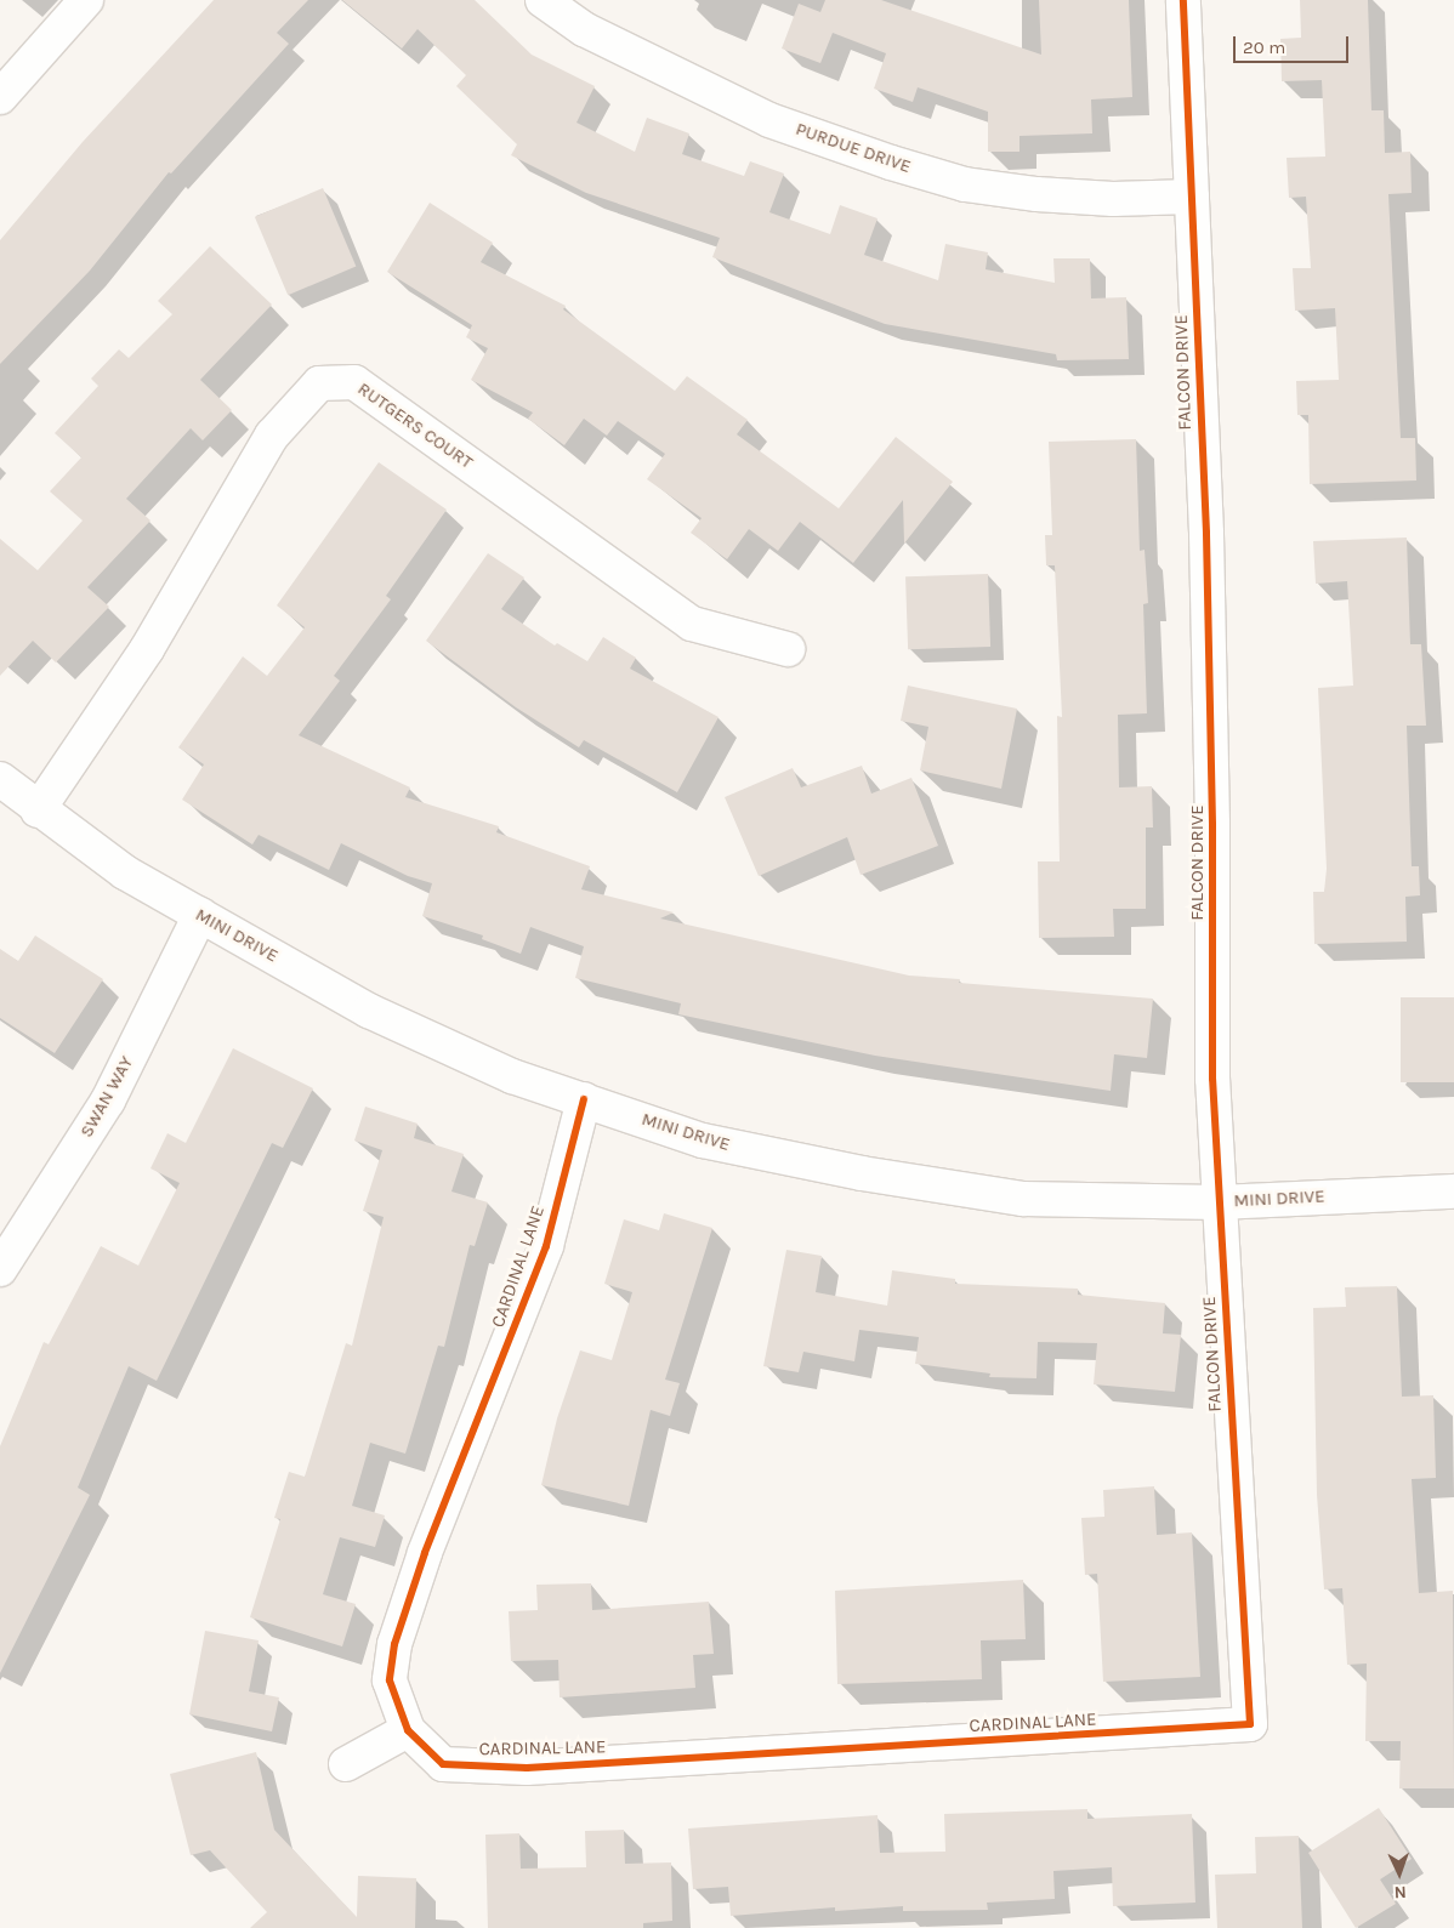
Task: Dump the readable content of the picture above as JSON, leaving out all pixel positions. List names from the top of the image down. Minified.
{"streets":{"street":["PURDUE DRIVE","FALCON DRIVE","RUTGERS COURT","MINI DRIVE","SWAN WAY","CARDINAL LANE"]},"crossings":[["PURDUE DRIVE","FALCON DRIVE"],["FALCON DRIVE","MINI DRIVE"],["FALCON DRIVE","CARDINAL LANE"],["RUTGERS COURT","MINI DRIVE"],["MINI DRIVE","SWAN WAY"],["MINI DRIVE","CARDINAL LANE"]],"scale_bar":"20 m","north":"bottom"}
